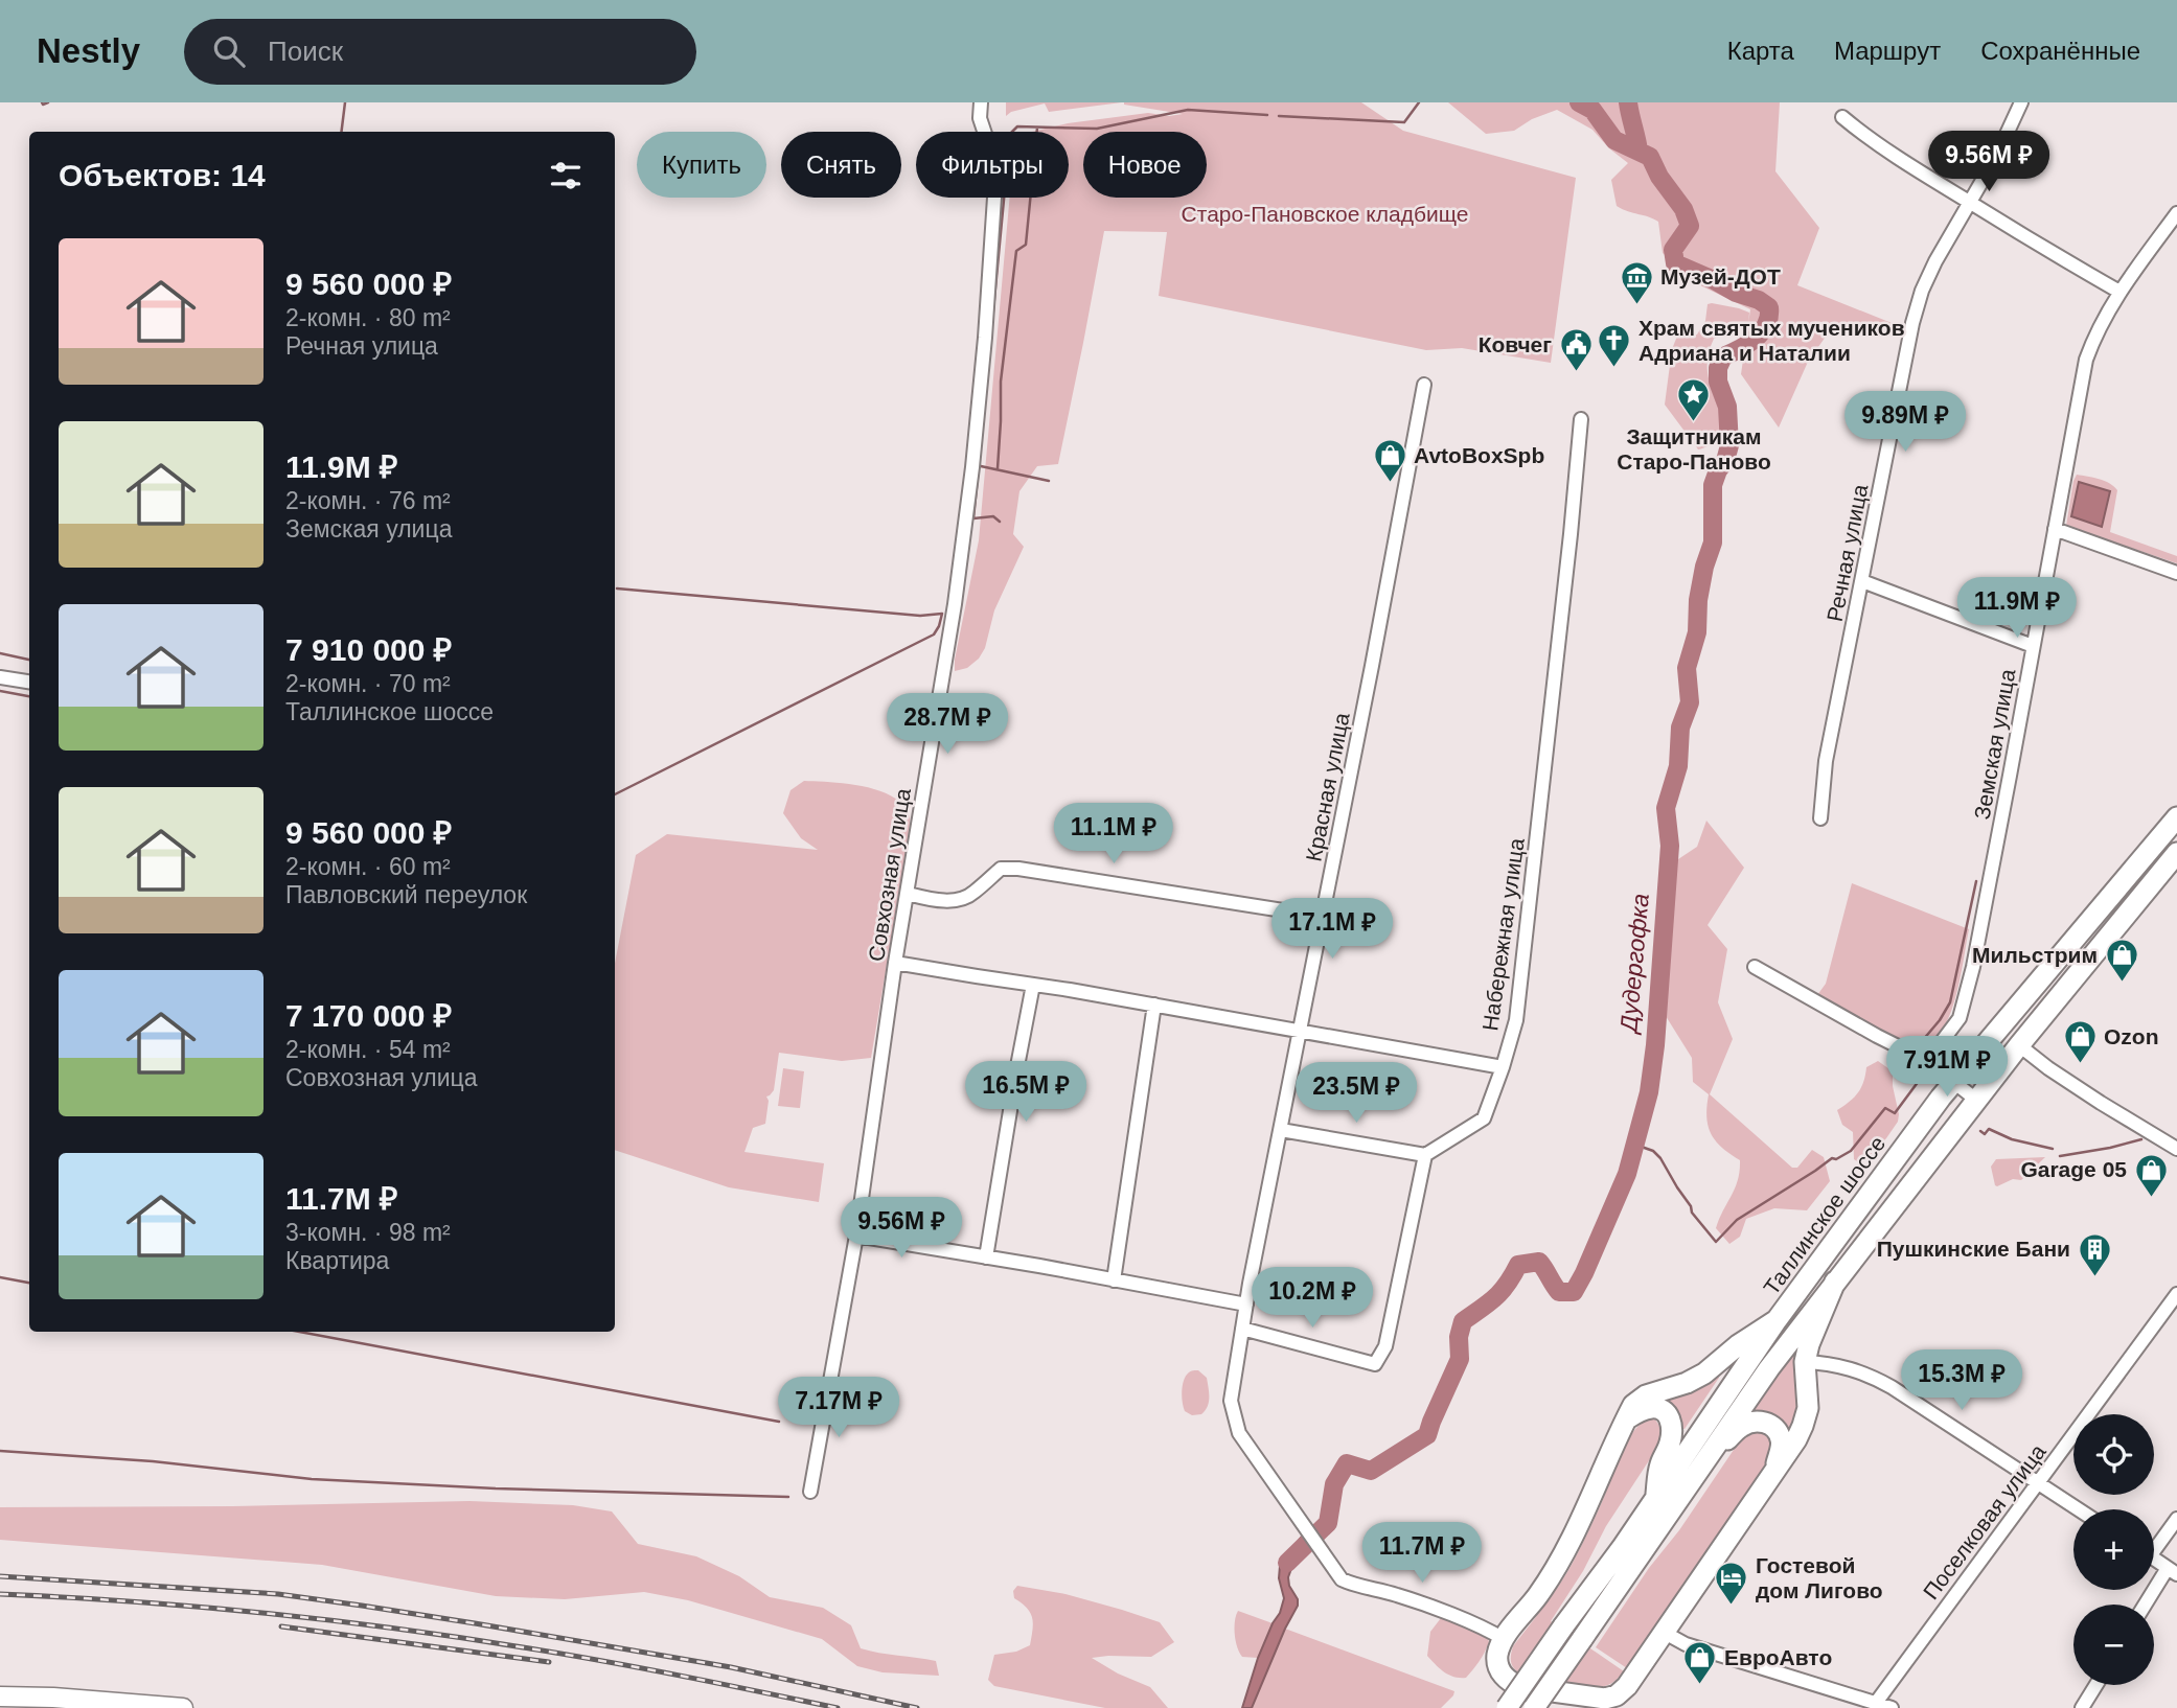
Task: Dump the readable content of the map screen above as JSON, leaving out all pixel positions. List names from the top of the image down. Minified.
{"streets":{"main road":["Таллинское шоссе"],"street":["Речная улица","Земская улица","Красная улица","Совхозная улица","Набережная улица","Поселковая улица"]},"water":["Дудергофка"],"parks":["Старо-Пановское кладбище"],"places":{"museum":["Музей-ДОТ"],"church":["Храм святых мучеников Адриана и Наталии"],"public building":["Ковчег"],"place":["Защитникам Старо-Паново"],"shop":["AvtoBoxSpb","Мильстрим","Ozon","Garage 05","ЕвроАвто"],"building":["Пушкинские Бани"],"hotel":["Гостевой дом Лигово"]},"page":{"header":"Nestly","search":"Поиск","nav":["Карта","Маршрут","Сохранённые"],"price":["9.56M ₽","9.89M ₽","11.9M ₽","28.7M ₽","11.1M ₽","17.1M ₽","7.91M ₽","16.5M ₽","23.5M ₽","9.56M ₽","10.2M ₽","15.3M ₽","7.17M ₽","11.7M ₽"],"chip":["Купить","Снять","Фильтры","Новое"],"heading":"Объектов: 14","list":[{"name":"9 560 000 ₽","note":"2-комн. · 80 m² · Речная улица"},{"name":"11.9M ₽","note":"2-комн. · 76 m² · Земская улица"},{"name":"7 910 000 ₽","note":"2-комн. · 70 m² · Таллинское шоссе"},{"name":"9 560 000 ₽","note":"2-комн. · 60 m² · Павловский переулок"},{"name":"7 170 000 ₽","note":"2-комн. · 54 m² · Совхозная улица"},{"name":"11.7M ₽","note":"3-комн. · 98 m² · Квартира"}],"map_buttons":["+","−"]}}
